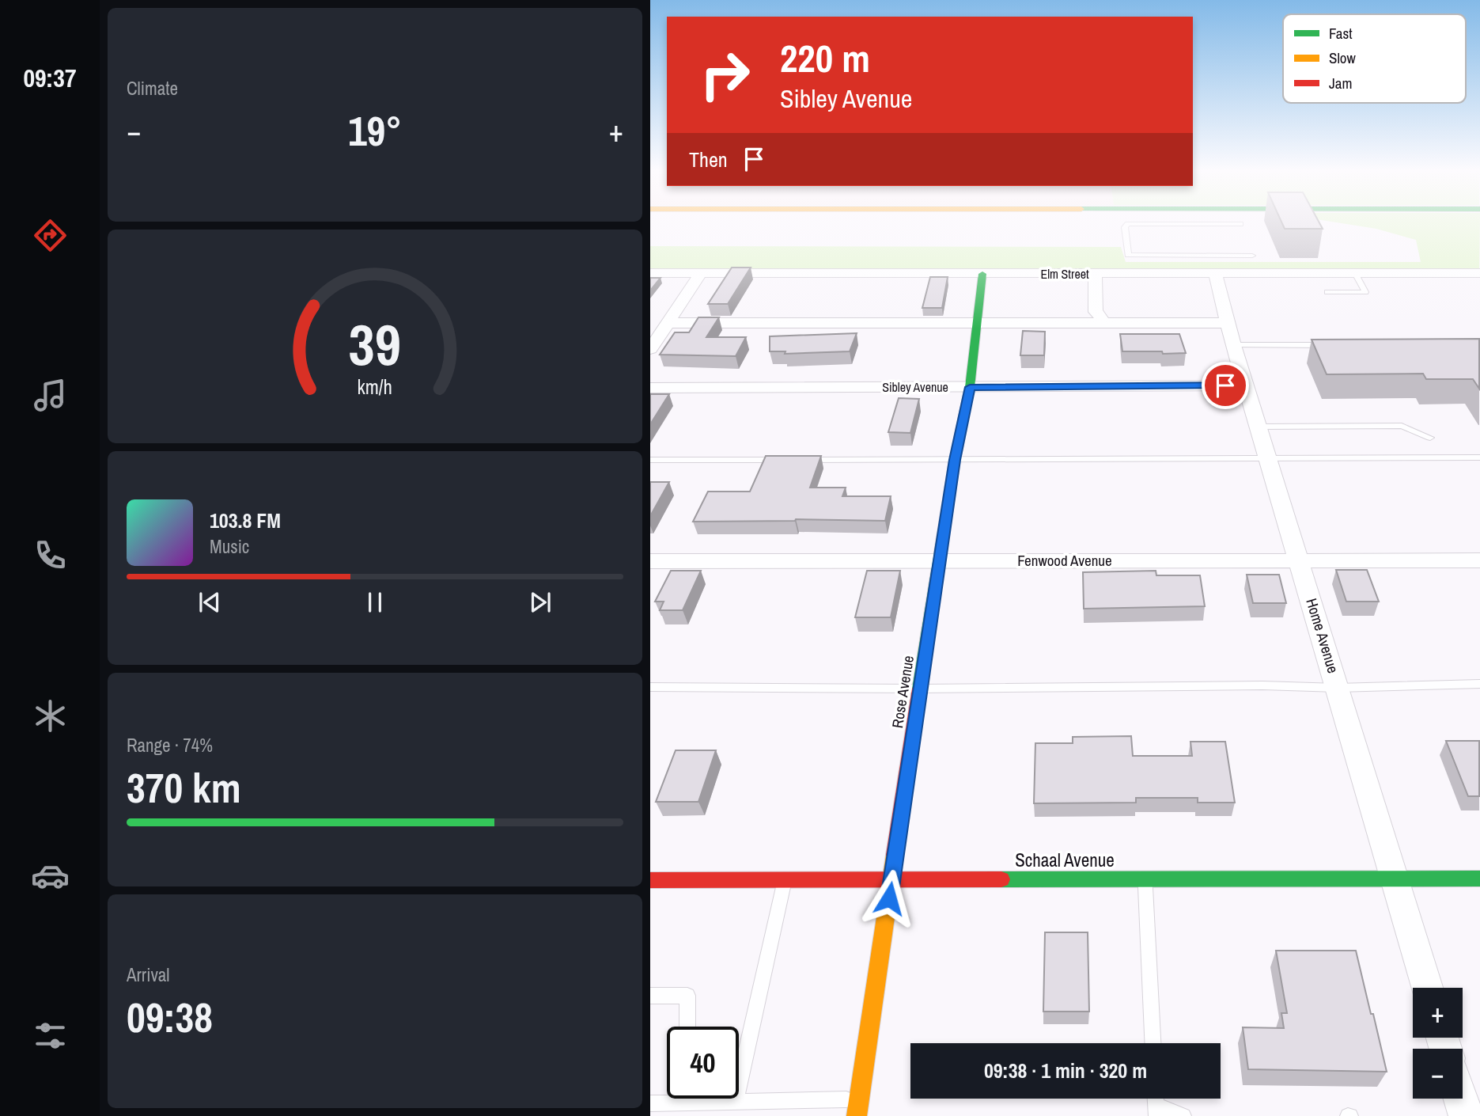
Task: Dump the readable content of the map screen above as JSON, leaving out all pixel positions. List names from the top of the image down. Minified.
{"streets":{"street":["Elm Street","Sibley Avenue","Fenwood Avenue","Home Avenue","Rose Avenue","Schaal Avenue"]},"crossings":[["Elm Street","Home Avenue"],["Elm Street","Rose Avenue"],["Sibley Avenue","Home Avenue"],["Sibley Avenue","Rose Avenue"],["Fenwood Avenue","Home Avenue"],["Fenwood Avenue","Rose Avenue"],["Home Avenue","Schaal Avenue"],["Rose Avenue","Schaal Avenue"]],"legend":["Fast","Slow","Jam"],"page":{"tabs":"09:37","tile":["Climate",["Range · 74%","370 km"],["Arrival","09:38"]],"turn":["220 m","Sibley Avenue"],"heat":["−","19°","+"],"then":"Then","song":["103.8 FM","Music"],"map_buttons":["+","−"],"limit":"40","trip":"09:38 · 1 min · 320 m","gauge":["39","km/h"]}}
